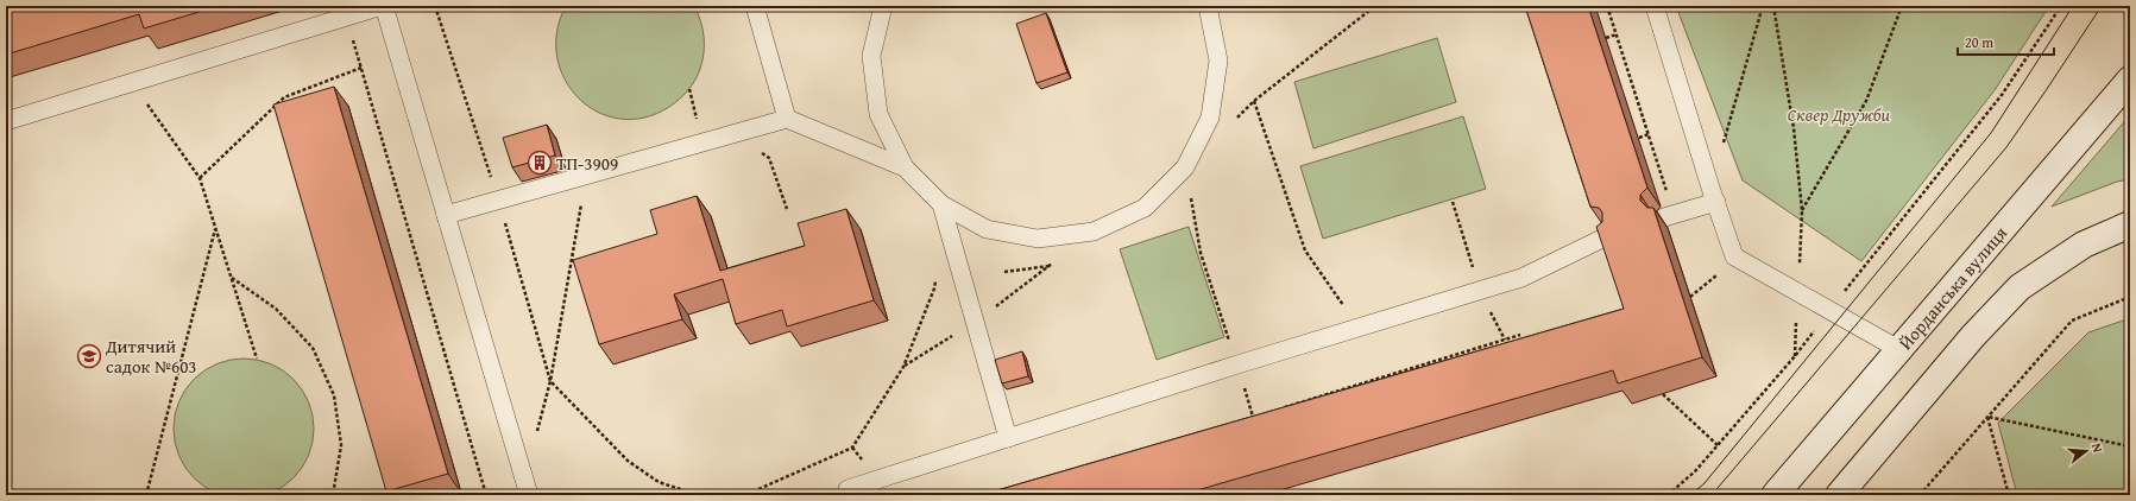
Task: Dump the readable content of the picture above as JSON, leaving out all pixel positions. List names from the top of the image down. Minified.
{"streets":{"main road":["Йорданська вулиця"]},"parks":["Сквер Дружби"],"places":{"building":["ТП-3909"],"school or university":["Дитячий садок №603"]},"scale_bar":"20 m","north":"right"}
